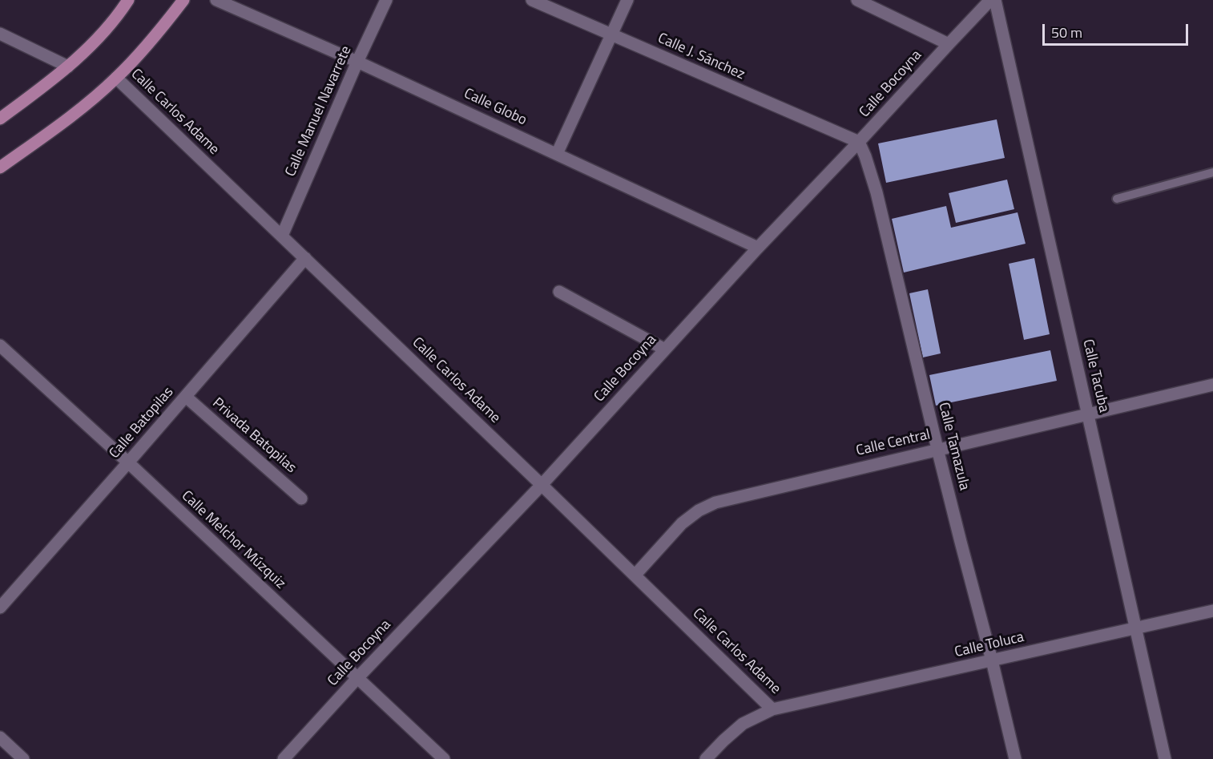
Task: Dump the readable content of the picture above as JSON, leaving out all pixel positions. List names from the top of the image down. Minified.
{"streets":{"street":["Calle J. Sánchez","Calle Bocoyna","Calle Globo","Calle Manuel Navarrete","Calle Carlos Adame","Calle Tacuba","Calle Batopilas","Privada Batopilas","Calle Central","Calle Tamazula","Calle Melchor Múzquiz","Calle Toluca"]},"crossings":[["Calle J. Sánchez","Calle Bocoyna"],["Calle J. Sánchez","Calle Tamazula"],["Calle Bocoyna","Calle Globo"],["Calle Bocoyna","Calle Carlos Adame"],["Calle Bocoyna","Calle Tamazula"],["Calle Bocoyna","Calle Melchor Múzquiz"],["Calle Globo","Calle Manuel Navarrete"],["Calle Manuel Navarrete","Calle Carlos Adame"],["Calle Carlos Adame","Calle Batopilas"],["Calle Carlos Adame","Calle Central"],["Calle Carlos Adame","Calle Toluca"],["Calle Tacuba","Calle Central"],["Calle Tacuba","Calle Toluca"],["Calle Batopilas","Privada Batopilas"],["Calle Batopilas","Calle Melchor Múzquiz"],["Calle Central","Calle Tamazula"],["Calle Tamazula","Calle Toluca"]],"scale_bar":"50 m"}
